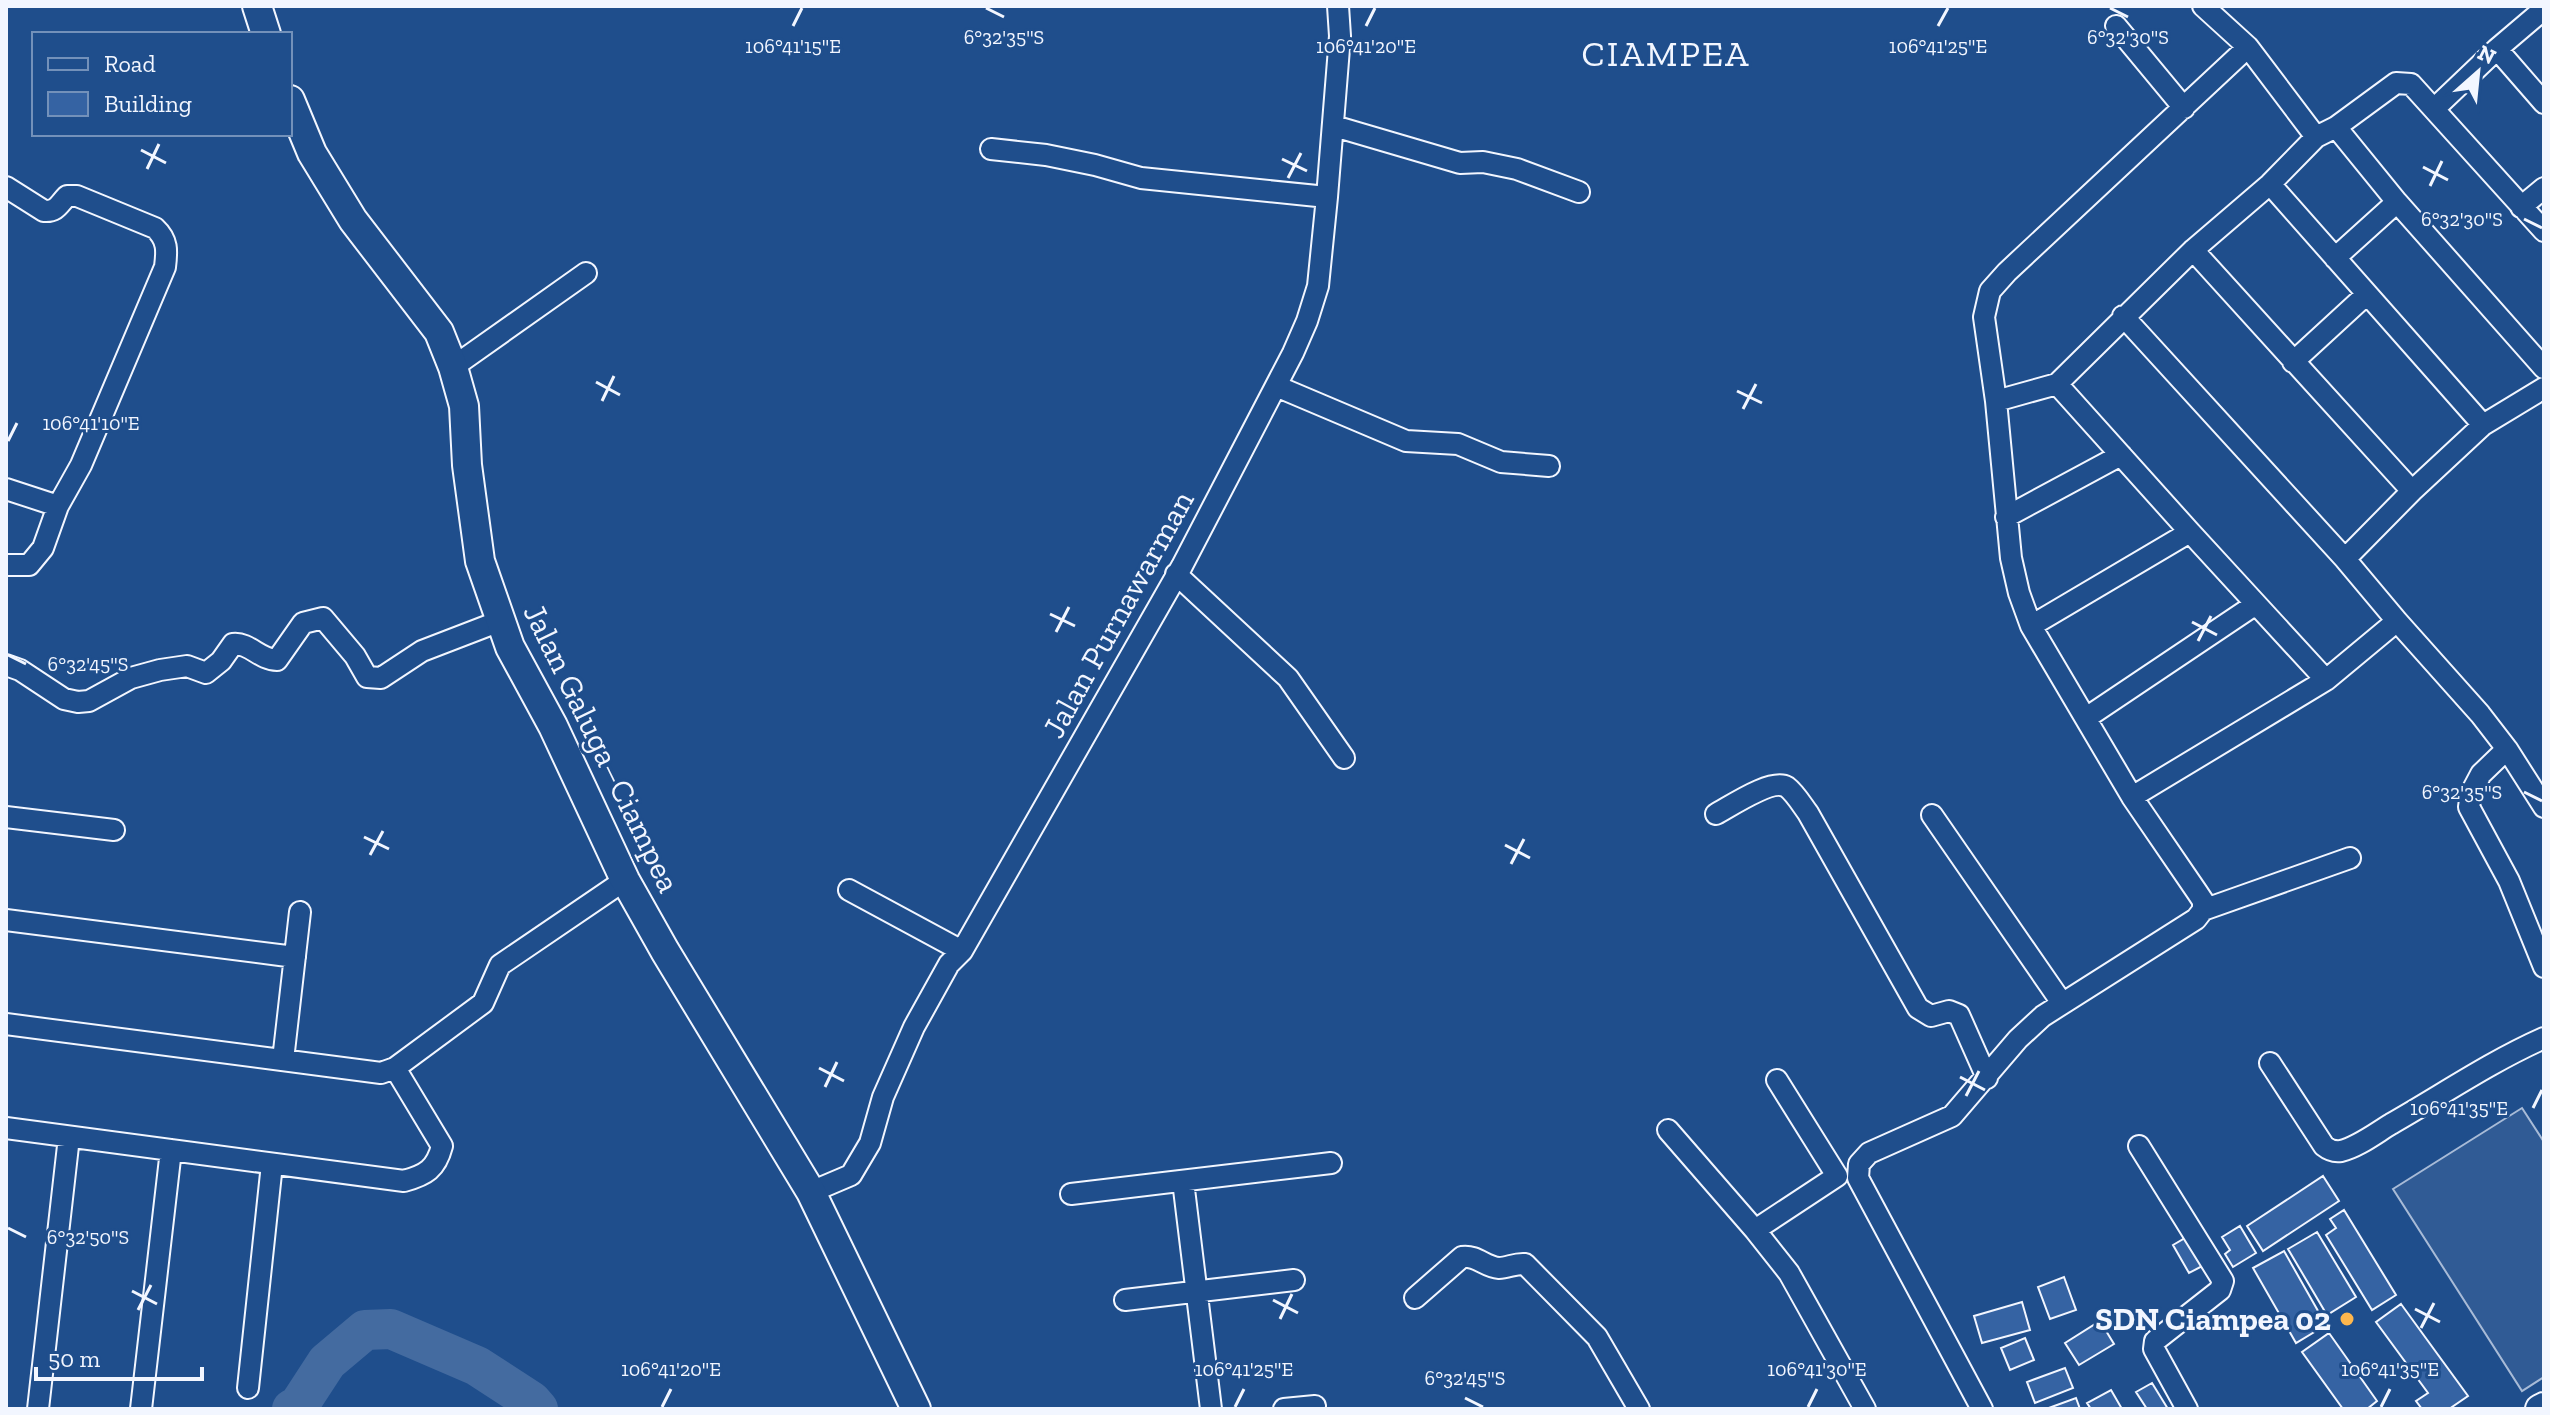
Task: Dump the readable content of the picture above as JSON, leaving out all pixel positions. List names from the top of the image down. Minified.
{"streets":{"street":["Jalan Purnawarman","Jalan Galuga–Ciampea"]},"crossings":[["Jalan Purnawarman","Jalan Galuga–Ciampea"]],"districts":["CIAMPEA"],"places":["SDN Ciampea 02"],"legend":["Road","Building"],"scale_bar":"50 m","north":"top right","coordinates":["6°32'35\"S","6°32'30\"S","106°41'15\"E","106°41'20\"E","106°41'25\"E","106°41'10\"E","6°32'45\"S","106°41'35\"E","6°32'50\"S","106°41'30\"E"]}
